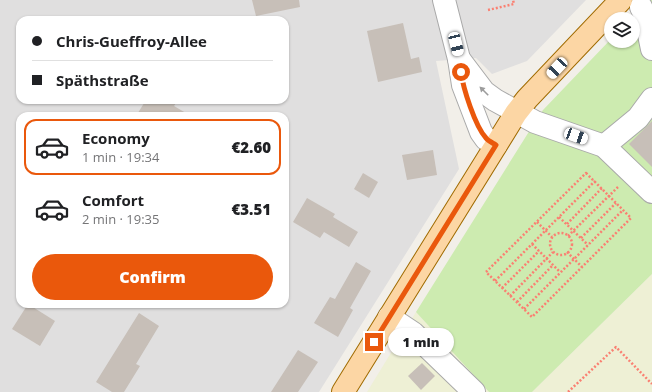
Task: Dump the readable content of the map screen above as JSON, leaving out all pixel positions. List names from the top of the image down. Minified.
{"page":{"banner":["Chris-Gueffroy-Allee","Späthstraße"],"list":[{"name":"Economy","note":"1 min · 19:34","value":"€2.60"},{"name":"Comfort","note":"2 min · 19:35","value":"€3.51"}],"buttons":"Confirm","bubble":"1 min"}}
